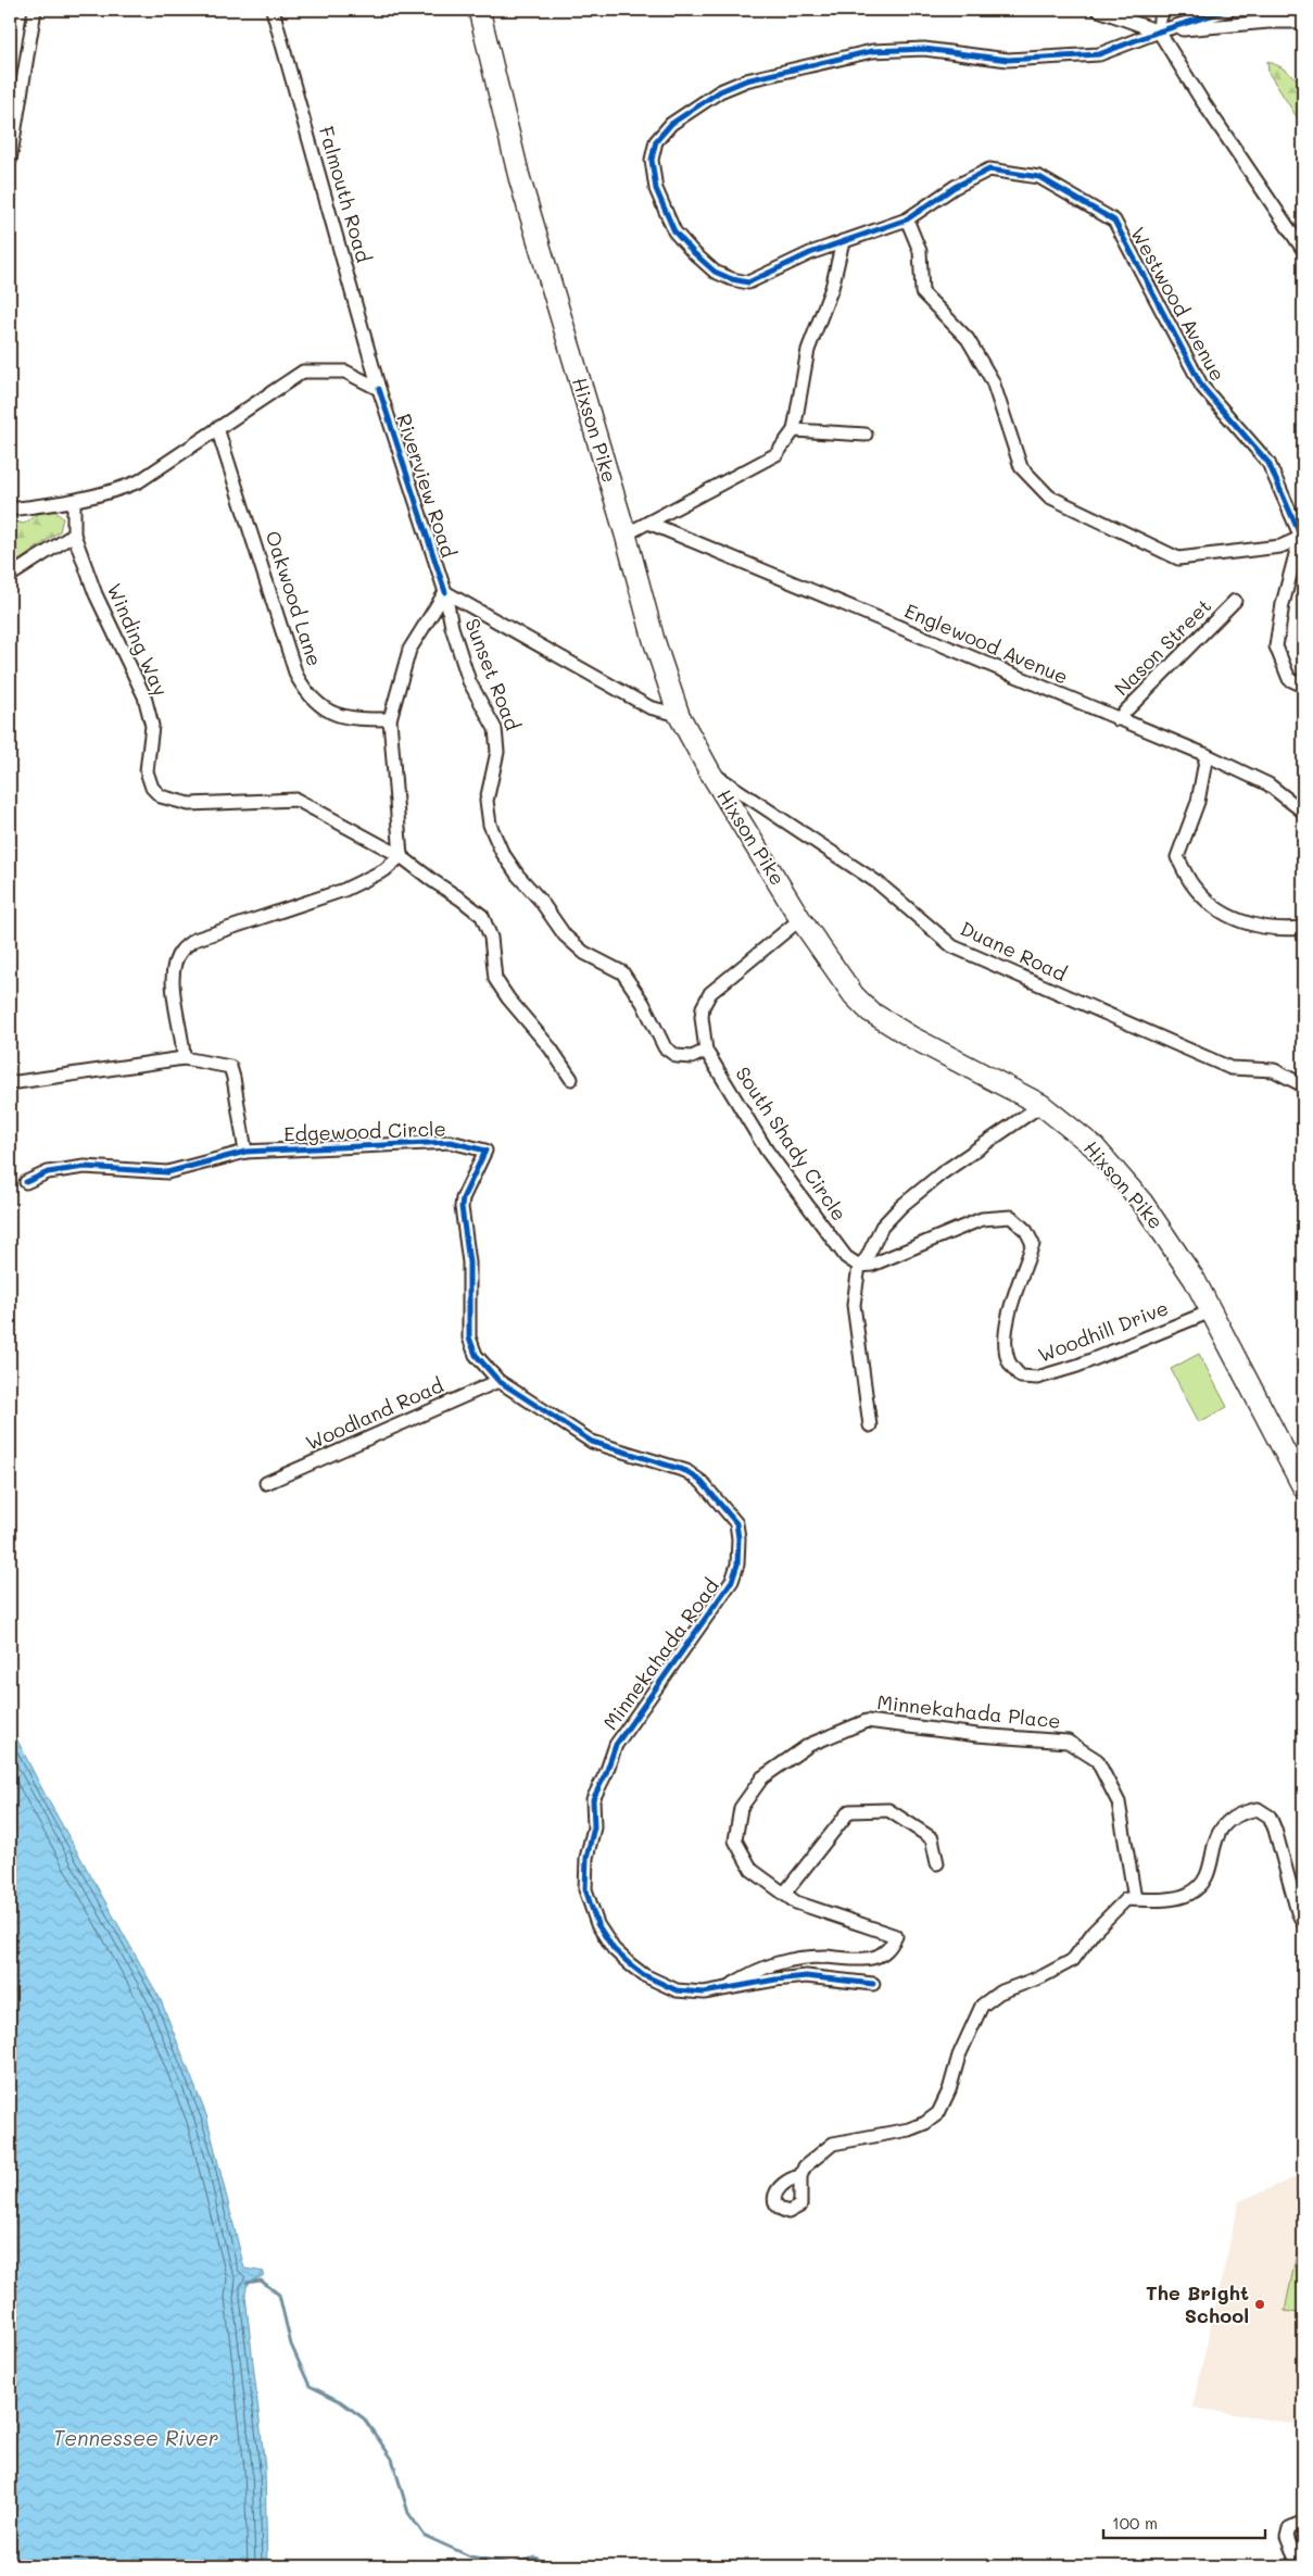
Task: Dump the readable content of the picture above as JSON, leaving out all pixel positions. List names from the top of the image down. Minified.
{"streets":{"main road":["Hixson Pike"],"street":["Falmouth Road","Westwood Avenue","Riverview Road","Oakwood Lane","Winding Way","Englewood Avenue","Nason Street","Sunset Road","Duane Road","Edgewood Circle","South Shady Circle","Woodhill Drive","Woodland Road","Minnekahada Road","Minnekahada Place"]},"crossings":[["Falmouth Road","Riverview Road"],["Hixson Pike","Duane Road"],["Hixson Pike","South Shady Circle"],["Hixson Pike","Woodhill Drive"],["Riverview Road","Sunset Road"],["Englewood Avenue","Nason Street"],["Sunset Road","South Shady Circle"],["Edgewood Circle","Minnekahada Road"],["South Shady Circle","Woodhill Drive"],["Woodland Road","Minnekahada Road"],["Minnekahada Road","Minnekahada Place"]],"water":["Tennessee River"],"places":["The Bright School"],"scale_bar":"100 m"}
